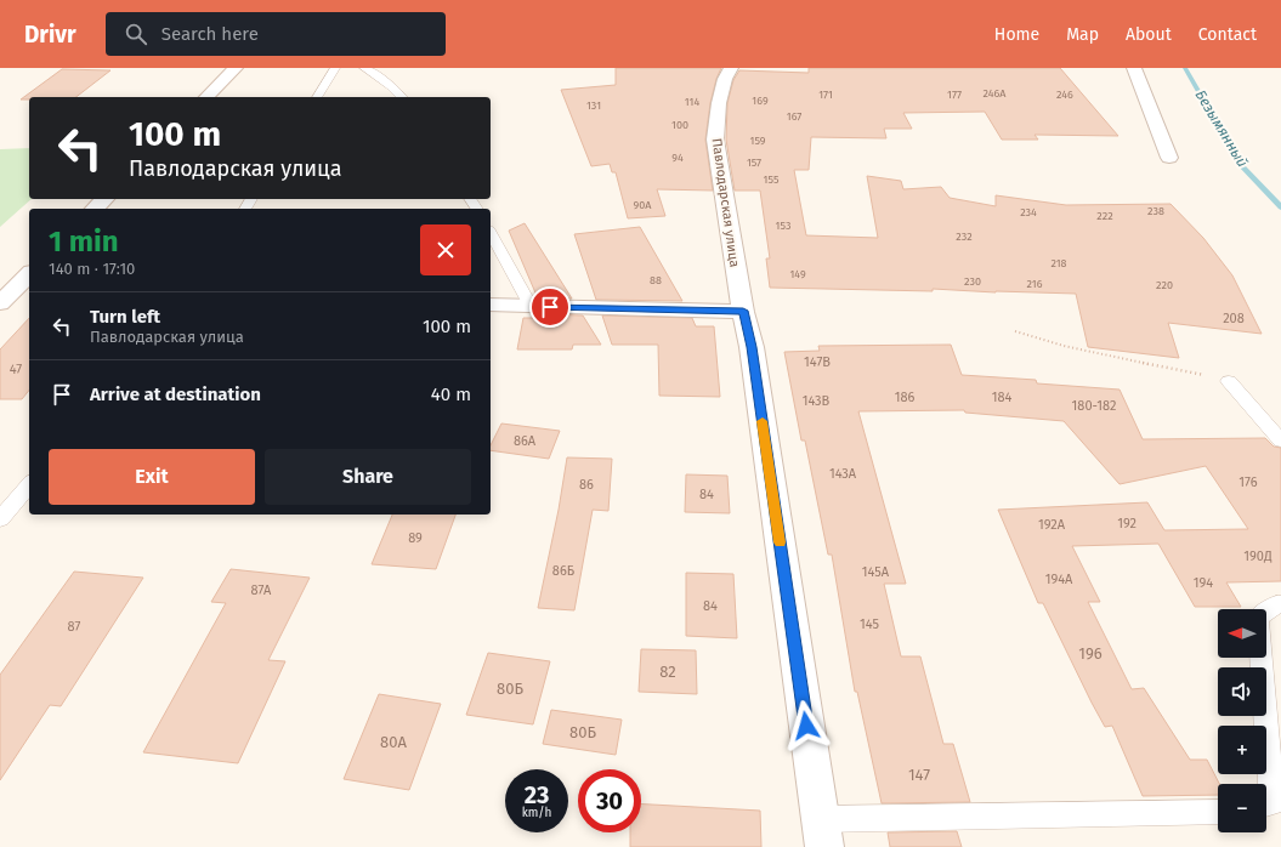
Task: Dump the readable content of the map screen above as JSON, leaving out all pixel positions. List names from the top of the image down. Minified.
{"streets":{"street":["Павлодарская улица"]},"water":["Безымянный"],"house_numbers":["246А","171","177","246","169","114","131","167","100","159","94","157","155","90А","238","234","222","153","232","218","149","88","230","216","220","208","147В","47","186","184","143В","180-182","86А","143А","176","86","84","192","192А","89","190Д","86Б","145А","194А","194","87А","84","145","87","196","82","80Б","80Б","80А","147"],"north":"left","page":{"header":"Drivr","search":"Search here","nav":["Home","Map","About","Contact"],"turn":["100 m","Павлодарская улица"],"heading":["1 min","140 m · 17:10"],"list":[{"name":"Turn left","note":"Павлодарская улица","value":"100 m"},{"name":"Arrive at destination","value":"40 m"}],"buttons":["Exit","Share"],"map_buttons":["+","−"],"speed":"23 km/h","limit":"30"}}
